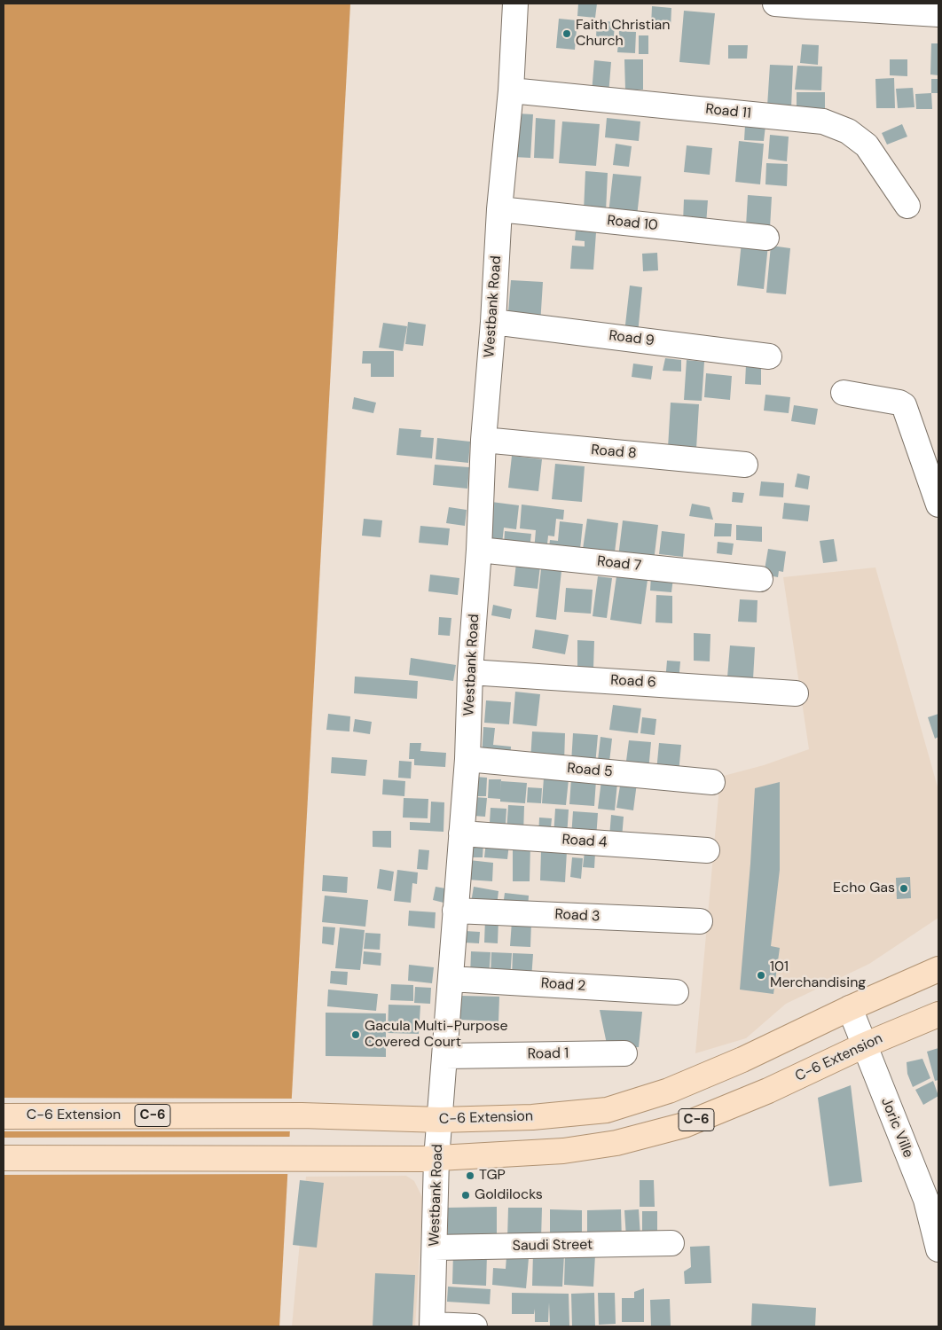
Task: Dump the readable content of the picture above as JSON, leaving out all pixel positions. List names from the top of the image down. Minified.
{"streets":{"main road":["C-6 Extension","C-6"],"street":["Road 11","Road 10","Westbank Road","Road 9","Road 8","Road 7","Road 6","Road 5","Road 4","Road 3","Road 2","Road 1","Joric Ville","Saudi Street"]},"crossings":[["Road 11","Westbank Road"],["Road 10","Westbank Road"],["Westbank Road","Road 9"],["Westbank Road","Road 8"],["Westbank Road","Road 7"],["Westbank Road","Road 6"],["Westbank Road","Road 5"],["Westbank Road","Road 4"],["Westbank Road","Road 3"],["Westbank Road","Road 2"],["Westbank Road","Road 1"],["Westbank Road","C-6 Extension"],["Westbank Road","Saudi Street"],["C-6 Extension","Joric Ville"]],"places":["Faith Christian Church","Echo Gas","101 Merchandising","Gacula Multi-Purpose Covered Court","TGP","Goldilocks"]}
